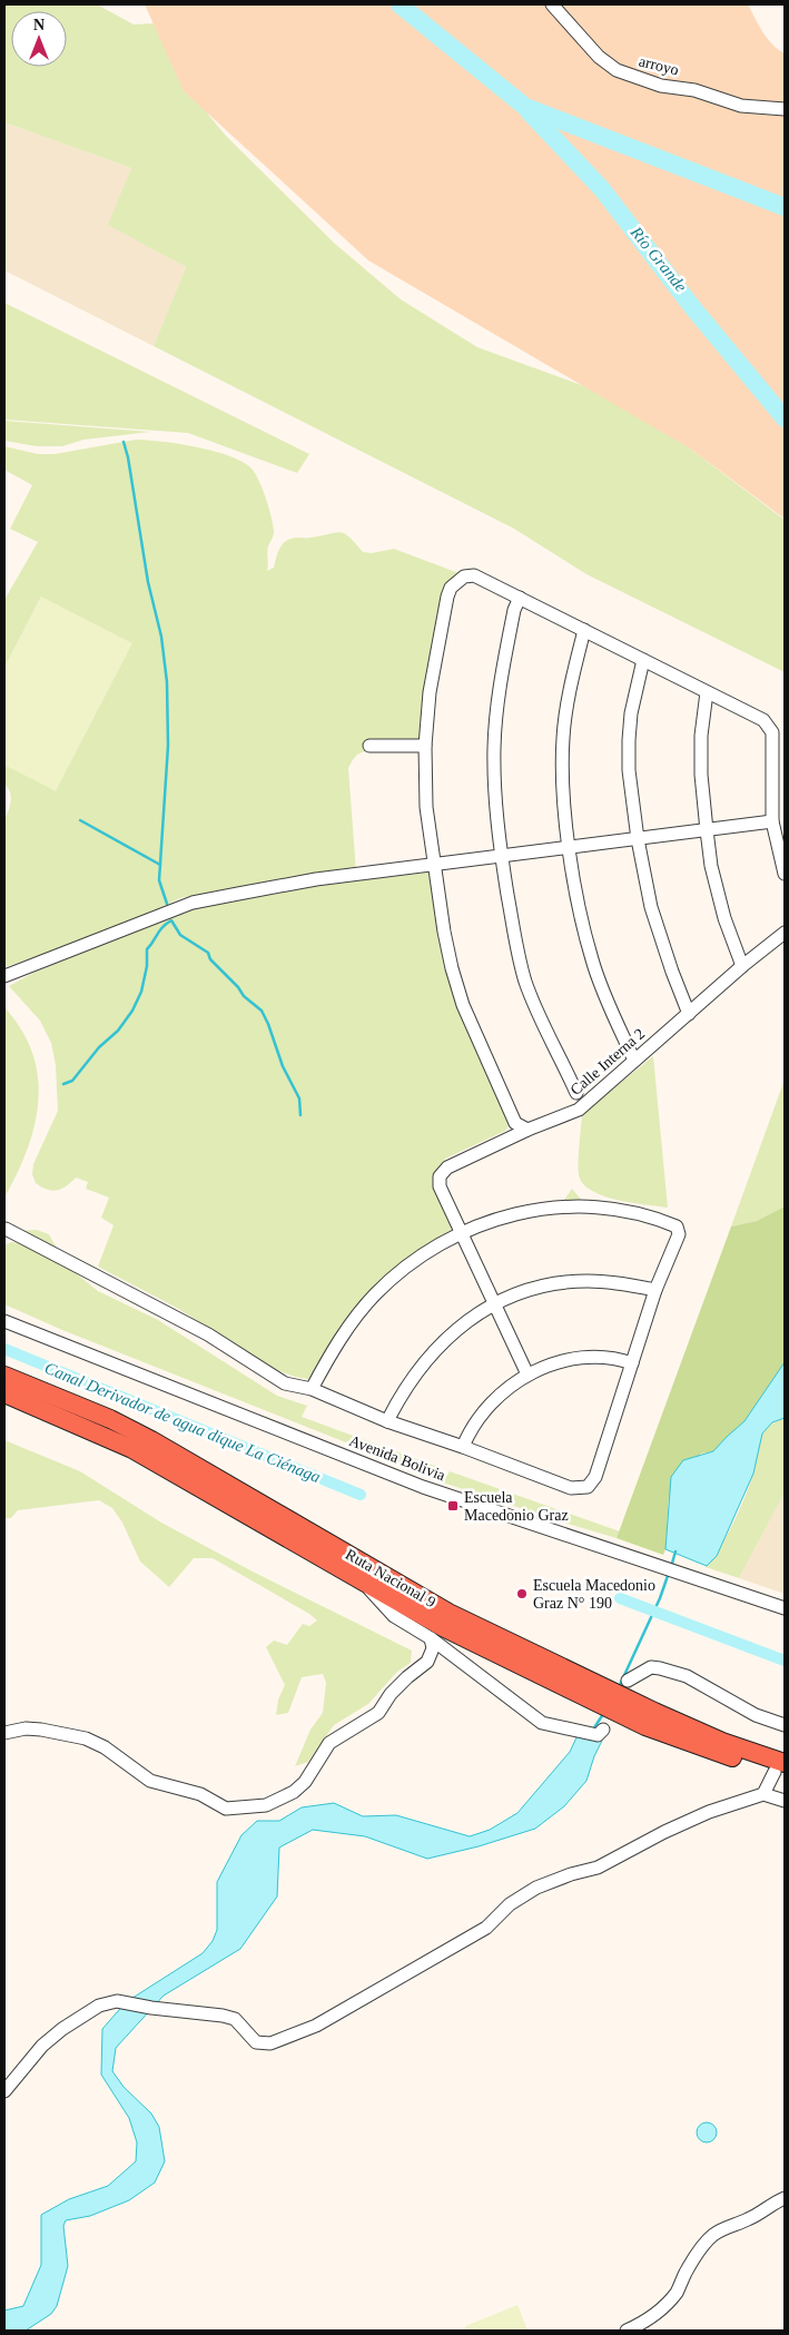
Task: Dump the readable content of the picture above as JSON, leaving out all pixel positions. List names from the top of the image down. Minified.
{"streets":{"highway":["Ruta Nacional 9"],"street":["arroyo","Calle Interna 2","Avenida Bolivia"]},"water":["Río Grande","Canal Derivador de agua dique La Ciénaga"],"places":{"transit":["Escuela Macedonio Graz"],"other":["Escuela Macedonio Graz N° 190"]},"north":"top"}
